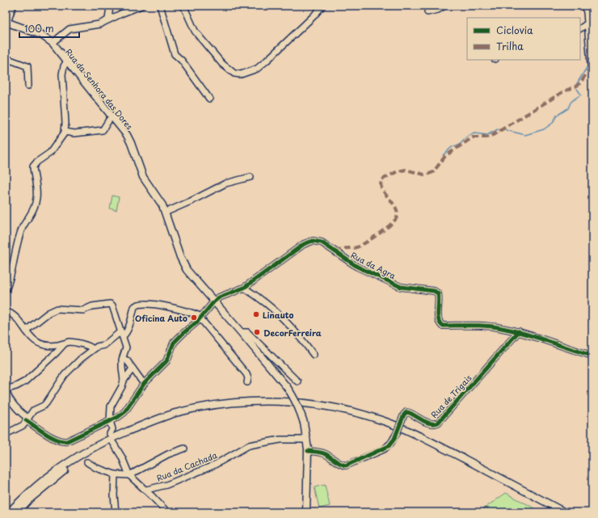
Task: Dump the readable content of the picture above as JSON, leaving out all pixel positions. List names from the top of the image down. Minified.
{"streets":{"main road":["Rua da Senhora das Dores"],"street":["Rua da Agra","Rua de Trigais","Rua da Cachada"]},"crossings":[["Rua da Senhora das Dores","Rua da Agra"],["Rua da Senhora das Dores","Rua de Trigais"],["Rua da Senhora das Dores","Rua da Cachada"],["Rua da Agra","Rua de Trigais"]],"places":["Linauto","Oficina Auto","DecorFerreira"],"legend":["Ciclovia","Trilha"],"scale_bar":"100 m"}
